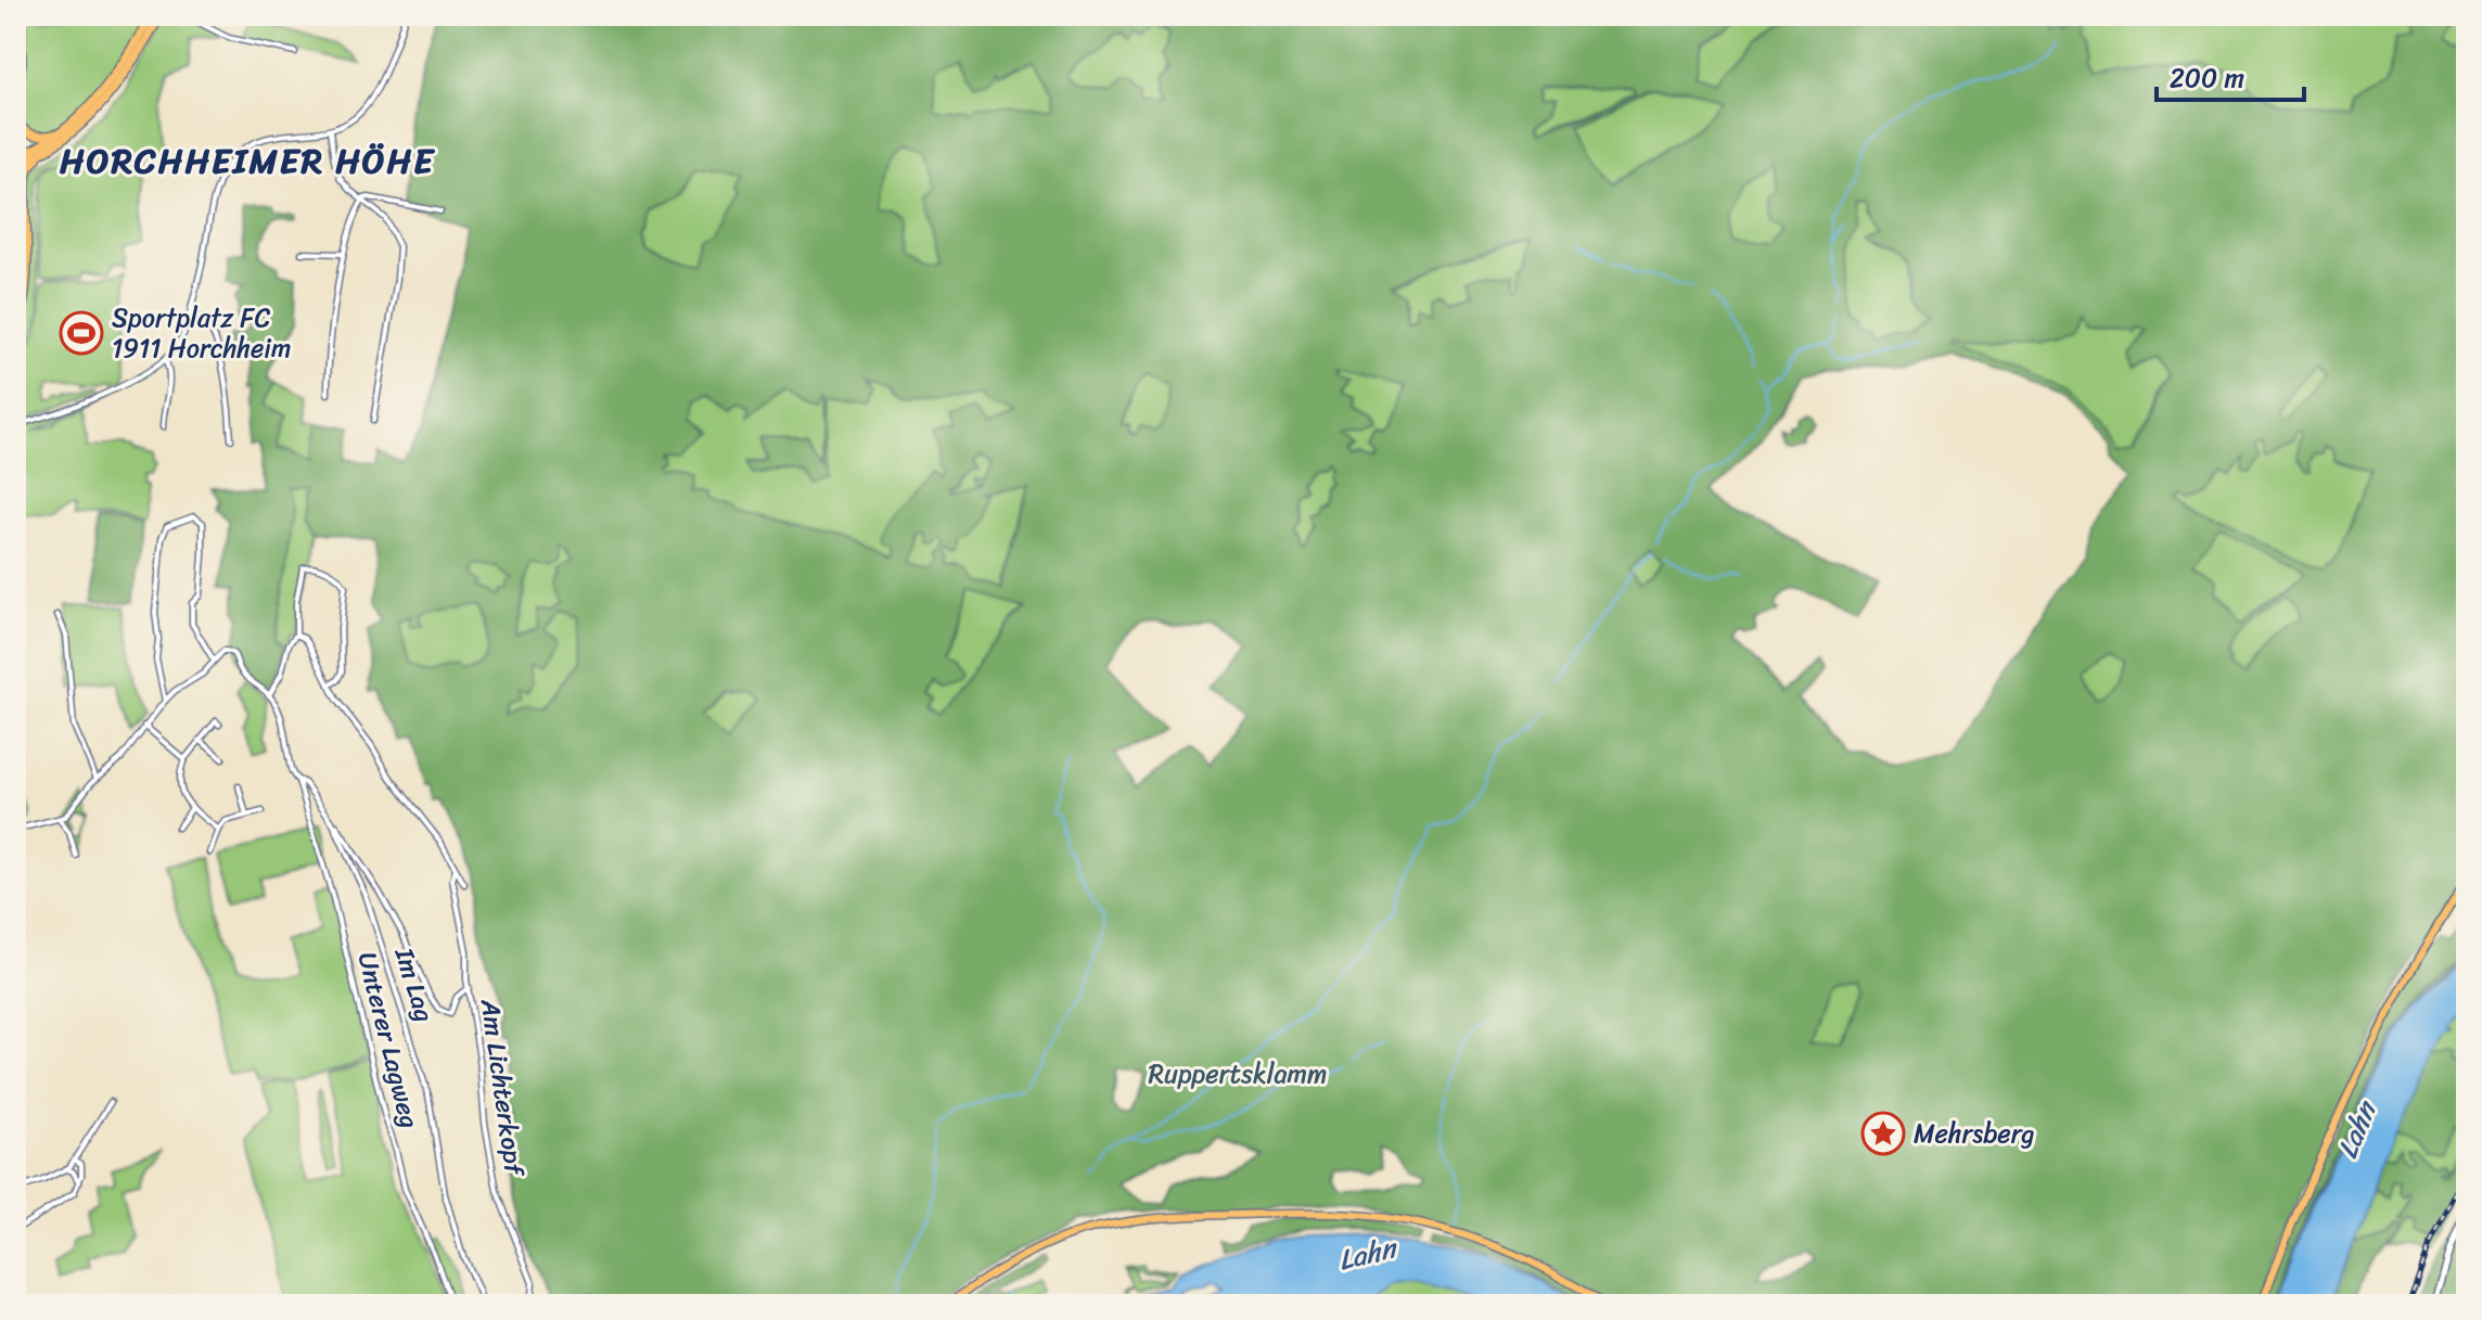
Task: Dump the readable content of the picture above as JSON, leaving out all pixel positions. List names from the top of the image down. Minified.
{"streets":{"street":["Im Lag","Unterer Lagweg","Am Lichterkopf"]},"crossings":[["Im Lag","Unterer Lagweg"]],"districts":["HORCHHEIMER HÖHE"],"water":["Lahn"],"parks":["Ruppertsklamm"],"places":{"sports":["Sportplatz FC 1911 Horchheim"],"place":["Mehrsberg"]},"scale_bar":"200 m"}
